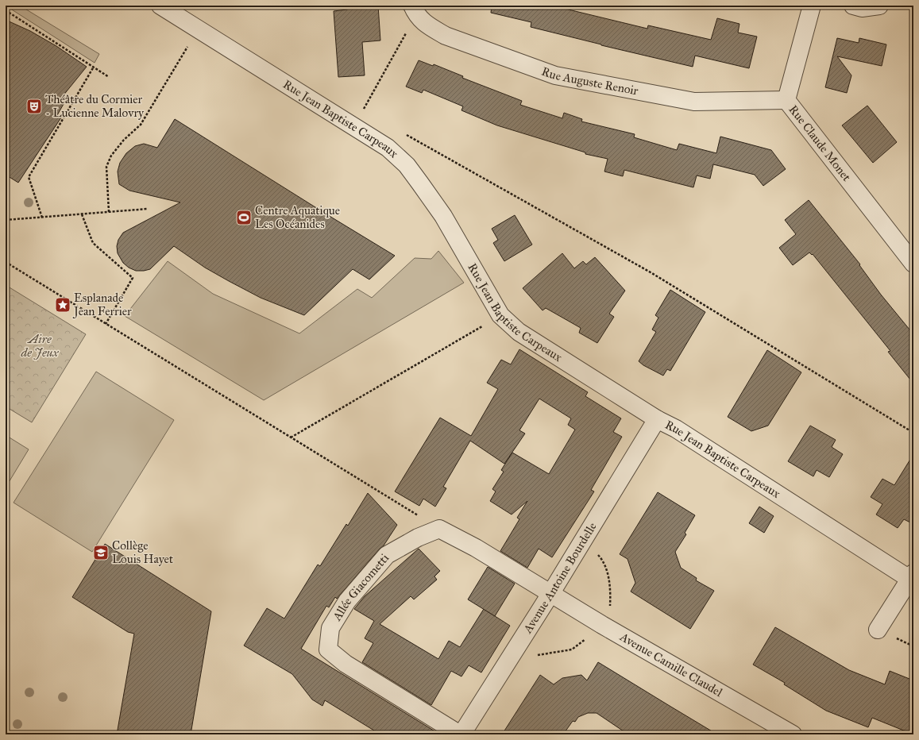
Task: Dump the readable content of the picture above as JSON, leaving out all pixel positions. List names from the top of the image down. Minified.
{"streets":{"street":["Rue Auguste Renoir","Rue Jean Baptiste Carpeaux","Rue Claude Monet","Avenue Antoine Bourdelle","Allée Giacometti","Avenue Camille Claudel"]},"crossings":[["Rue Auguste Renoir","Rue Claude Monet"],["Rue Jean Baptiste Carpeaux","Avenue Antoine Bourdelle"],["Avenue Antoine Bourdelle","Allée Giacometti"],["Avenue Antoine Bourdelle","Avenue Camille Claudel"]],"parks":["Aire de Jeux"],"places":{"theatre":["Théâtre du Cormier - Lucienne Malovry"],"sports":["Centre Aquatique Les Océanides"],"place":["Esplanade Jean Ferrier"],"school or university":["Collège Louis Hayet"]}}
